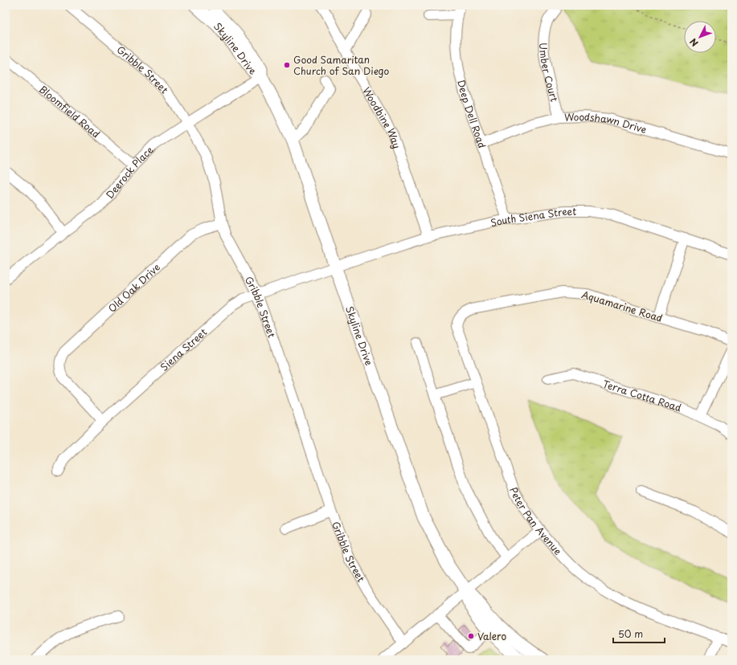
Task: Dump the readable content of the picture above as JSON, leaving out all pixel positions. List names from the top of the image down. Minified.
{"streets":{"main road":["Skyline Drive"],"street":["Gribble Street","Umber Court","Bloomfield Road","Deep Dell Road","Woodbine Way","Woodshawn Drive","Deerock Place","South Siena Street","Old Oak Drive","Aquamarine Road","Siena Street","Terra Cotta Road","Peter Pan Avenue"]},"crossings":[["Skyline Drive","Deerock Place"],["Skyline Drive","South Siena Street"],["Skyline Drive","Siena Street"],["Gribble Street","Deerock Place"],["Gribble Street","Old Oak Drive"],["Gribble Street","Siena Street"],["Umber Court","Woodshawn Drive"],["Bloomfield Road","Deerock Place"],["Deep Dell Road","Woodshawn Drive"],["Deep Dell Road","South Siena Street"],["Woodbine Way","South Siena Street"],["South Siena Street","Siena Street"],["Old Oak Drive","Siena Street"],["Aquamarine Road","Peter Pan Avenue"]],"places":["Good Samaritan Church of San Diego","Valero"],"scale_bar":"50 m","north":"bottom left"}
